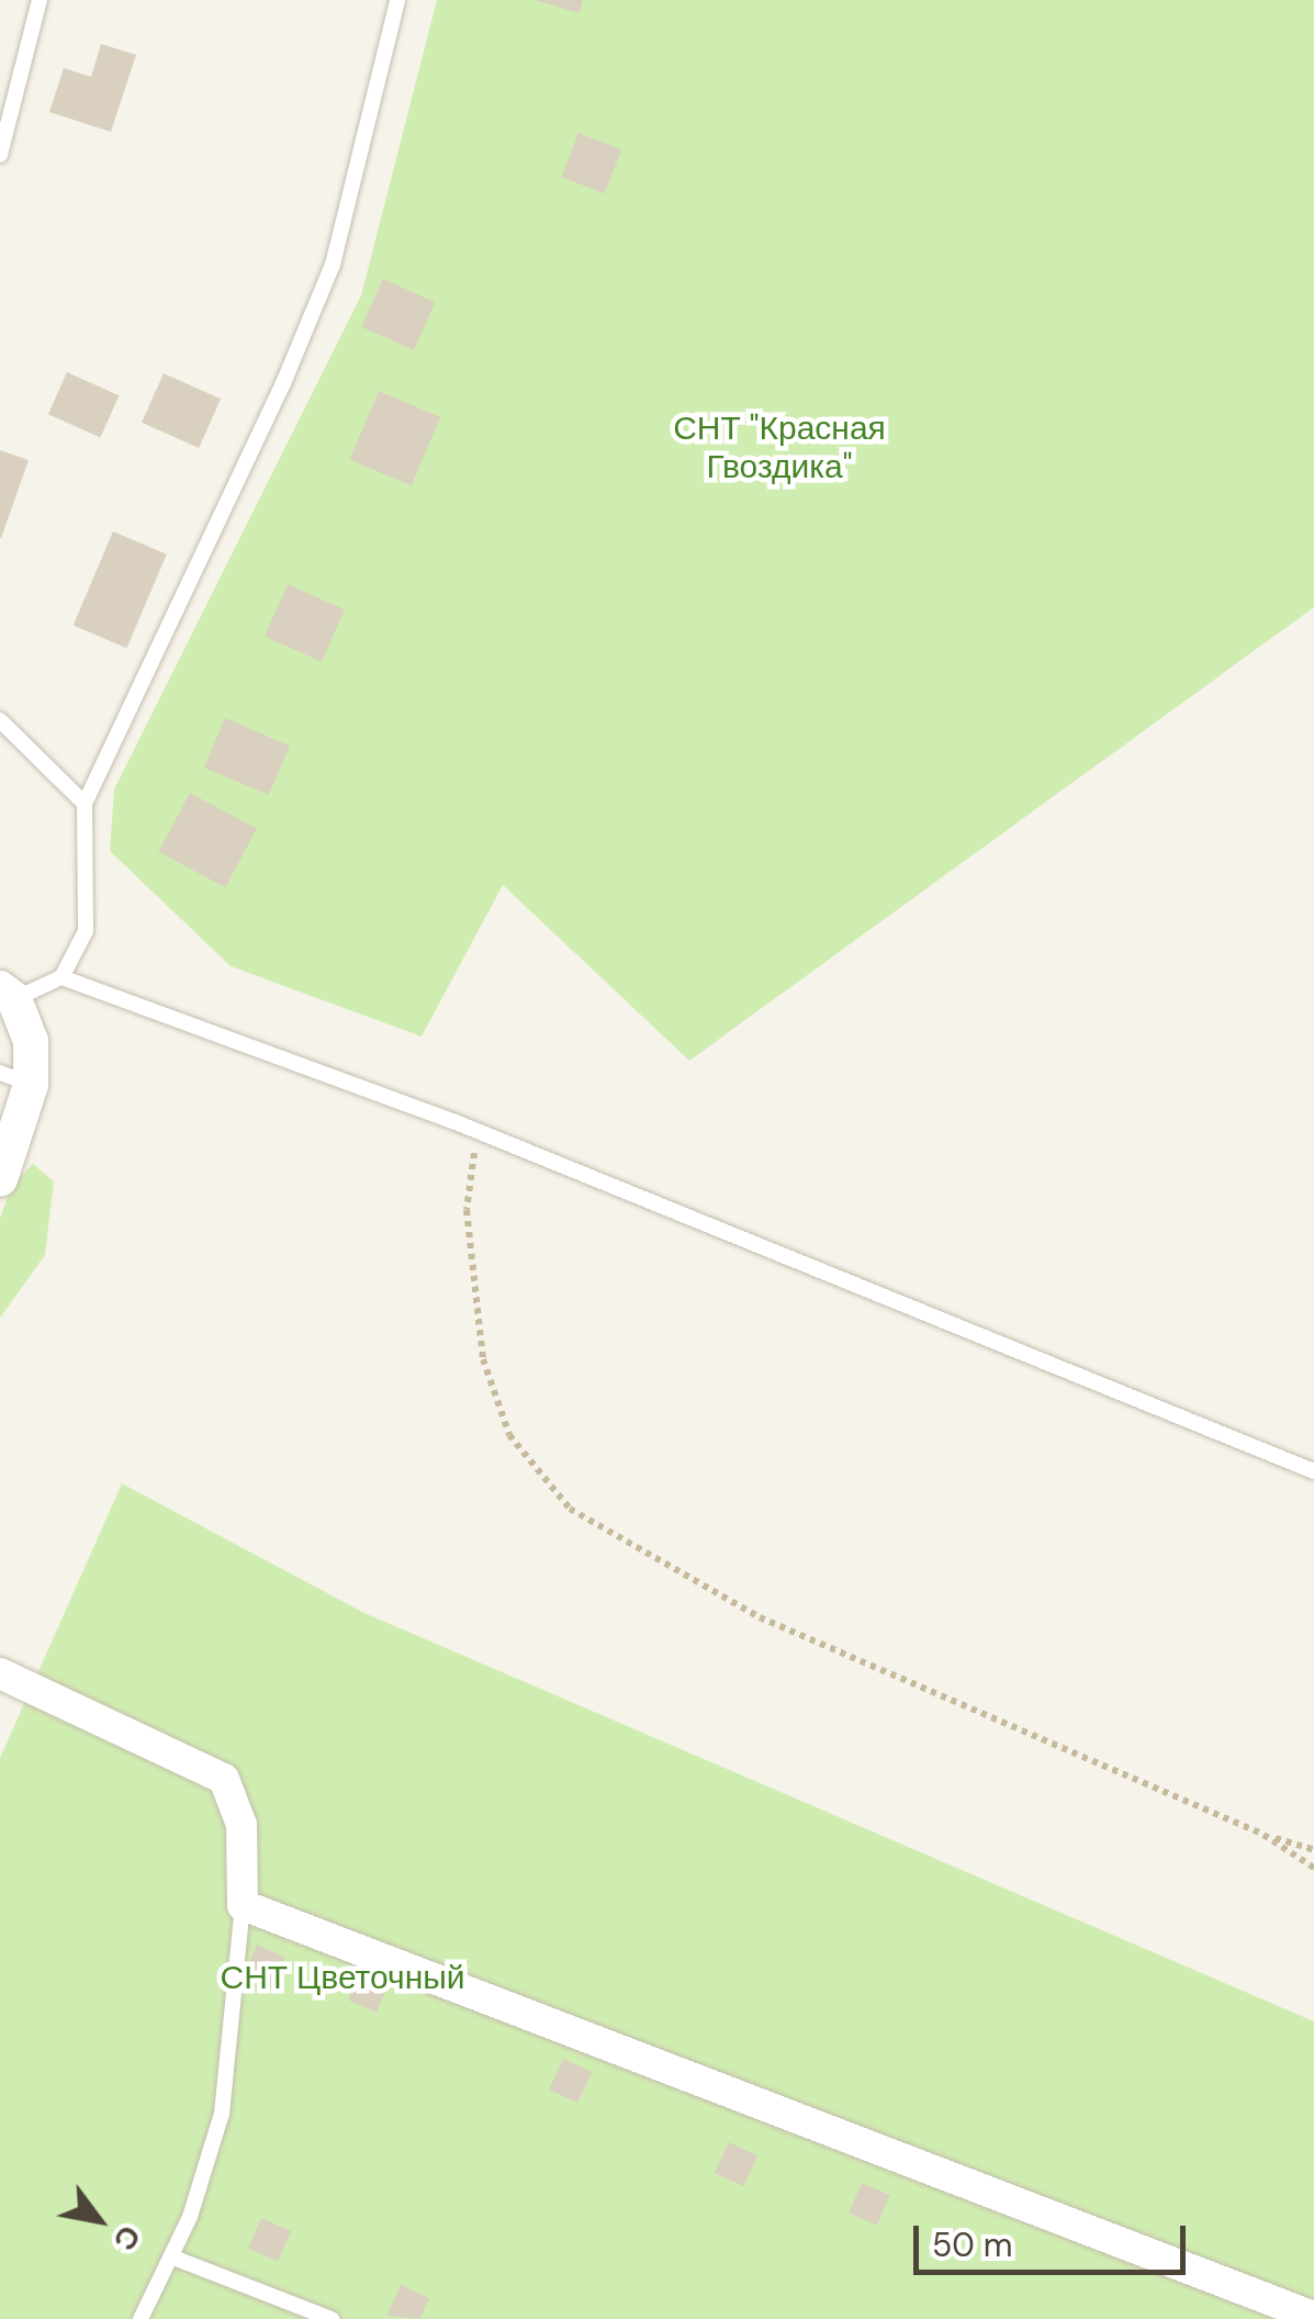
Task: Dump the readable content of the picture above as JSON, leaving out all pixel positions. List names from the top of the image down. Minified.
{"parks":["СНТ \"Красная Гвоздика\"","СНТ Цветочный"],"scale_bar":"50 m","north":"bottom right"}
